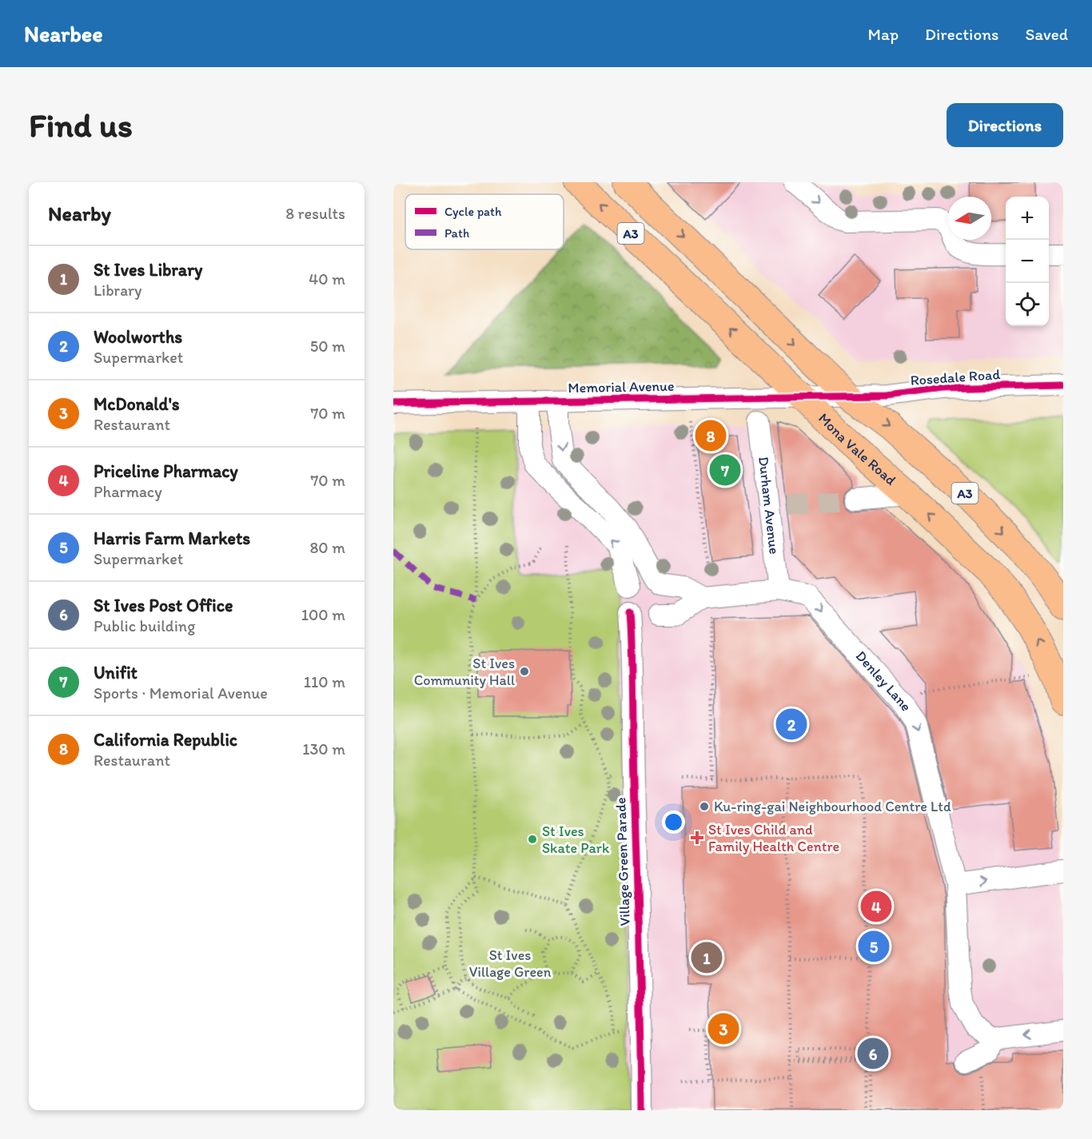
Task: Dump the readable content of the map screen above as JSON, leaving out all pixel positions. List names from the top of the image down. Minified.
{"streets":{"highway":["A3","Mona Vale Road"],"street":["Rosedale Road","Memorial Avenue","Durham Avenue","Denley Lane","Village Green Parade"]},"crossings":[["A3","Rosedale Road"],["A3","Memorial Avenue"],["Rosedale Road","Memorial Avenue"],["Memorial Avenue","Mona Vale Road"],["Durham Avenue","Denley Lane"],["Denley Lane","Village Green Parade"]],"one_way":["Denley Lane"],"parks":["St Ives Village Green"],"places":{"other":["St Ives Community Hall","Ku-ring-gai Neighbourhood Centre Ltd","St Ives Skate Park"],"health":["St Ives Child and Family Health Centre"]},"legend":["Cycle path","Path"],"north":"left","page":{"header":"Nearbee","nav":["Map","Directions","Saved"],"buttons":"Directions","title":"Find us","heading":["Nearby","8 results"],"map_buttons":["+","−"],"list":[{"mark":"1","name":"St Ives Library","note":"Library","value":"40 m"},{"mark":"2","name":"Woolworths","note":"Supermarket","value":"50 m"},{"mark":"3","name":"McDonald's","note":"Restaurant","value":"70 m"},{"mark":"4","name":"Priceline Pharmacy","note":"Pharmacy","value":"70 m"},{"mark":"5","name":"Harris Farm Markets","note":"Supermarket","value":"80 m"},{"mark":"6","name":"St Ives Post Office","note":"Public building","value":"100 m"},{"mark":"7","name":"Unifit","note":"Sports · Memorial Avenue","value":"110 m"},{"mark":"8","name":"California Republic","note":"Restaurant","value":"130 m"}],"pins":["8","7","2","4","5","1","3","6"]}}
